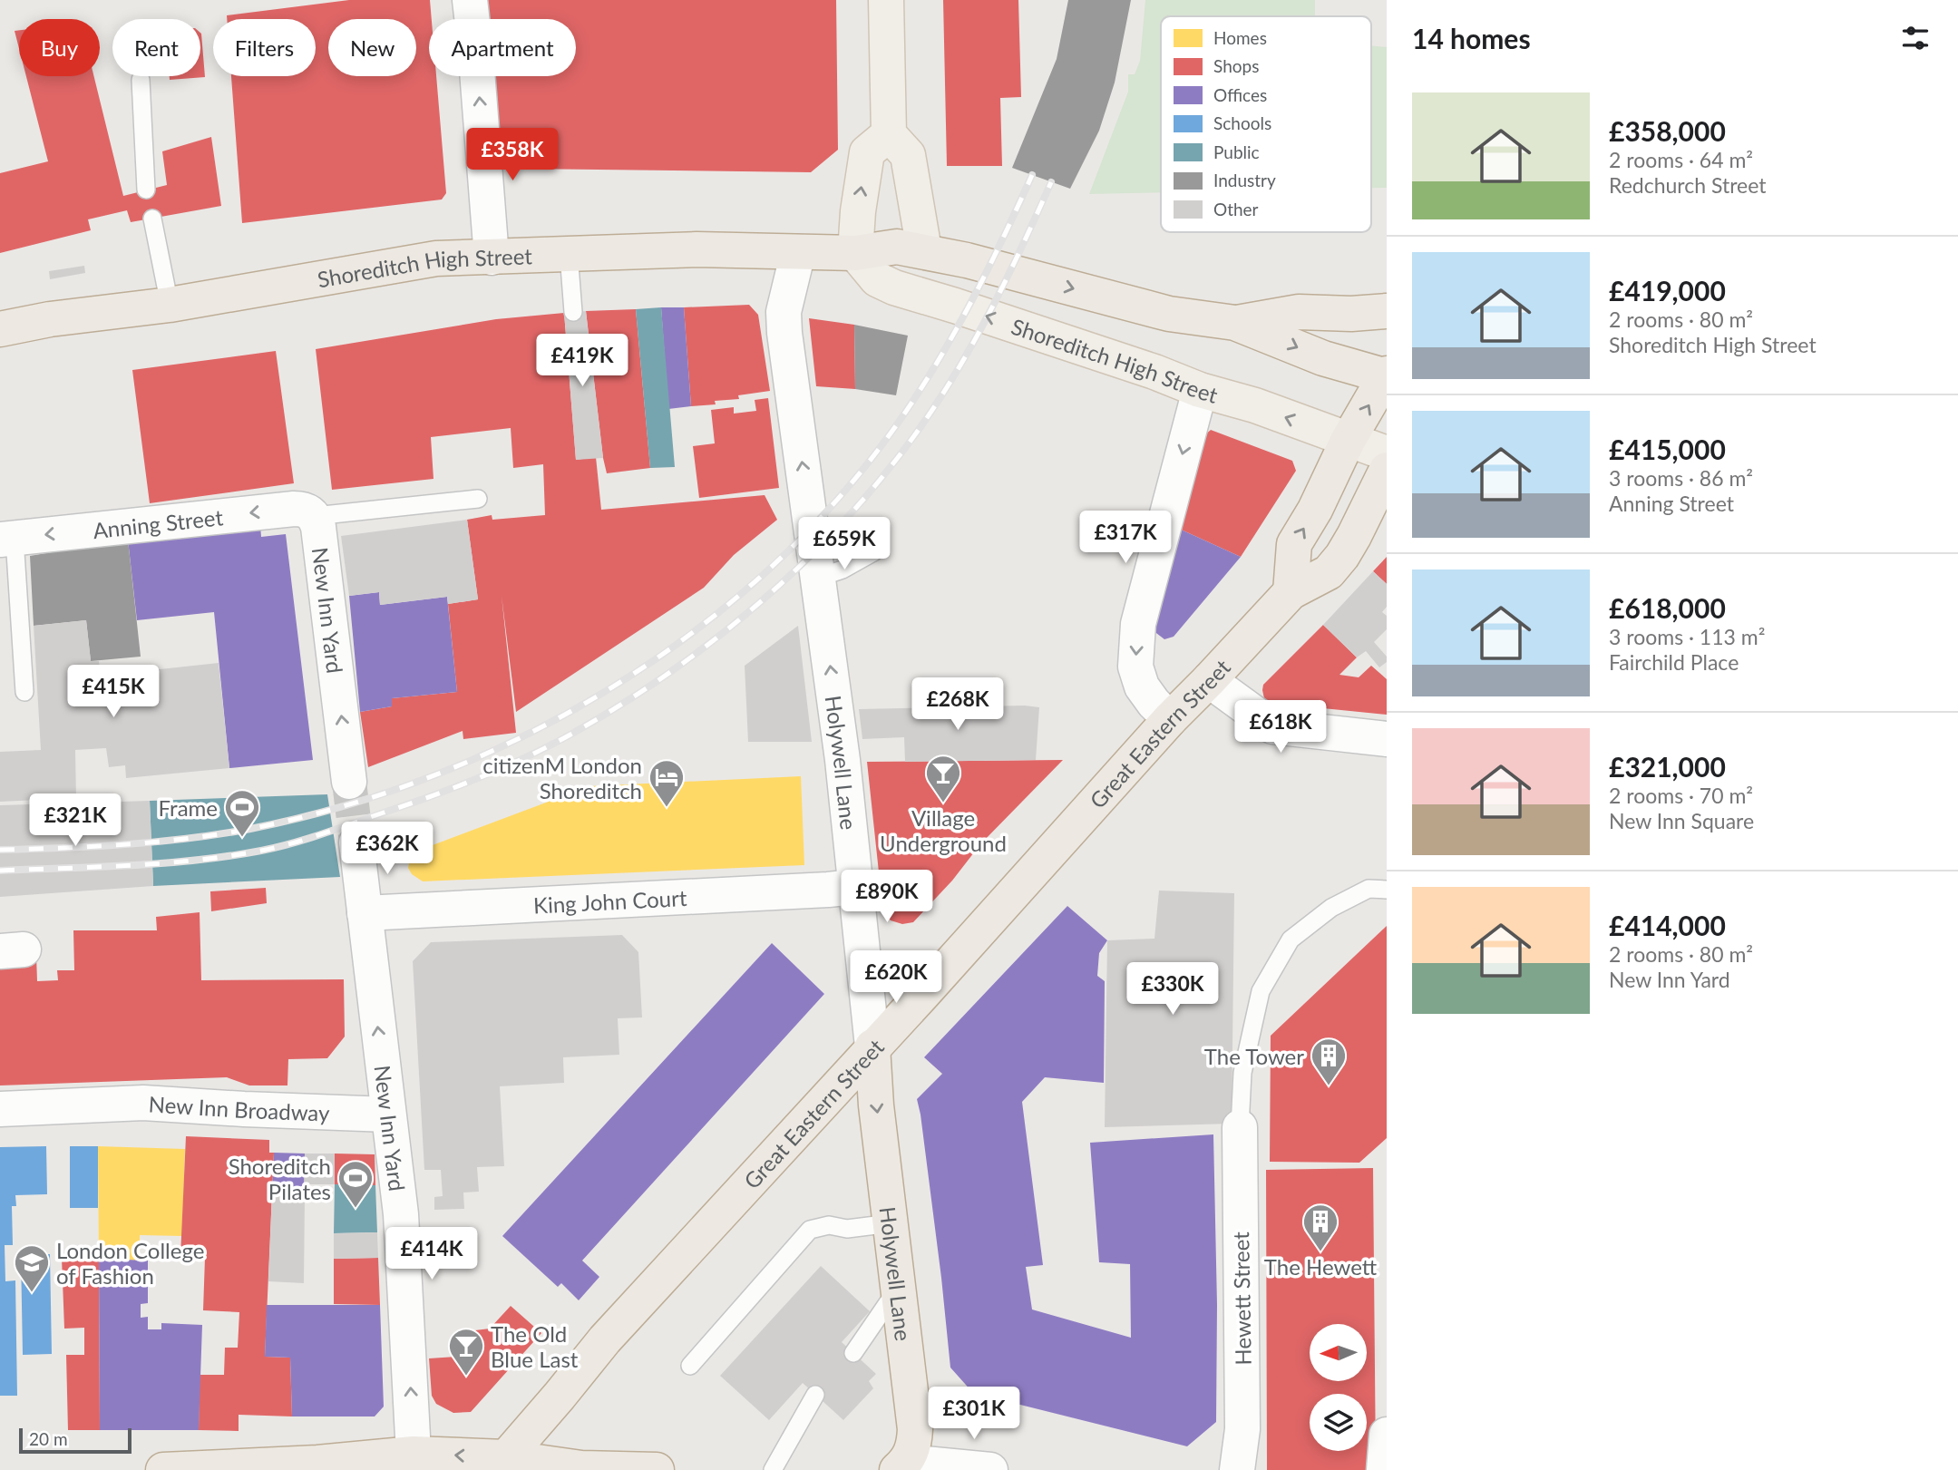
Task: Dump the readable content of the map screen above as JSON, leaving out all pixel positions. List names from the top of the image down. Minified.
{"streets":{"highway":["Shoreditch High Street","Great Eastern Street","Holywell Lane"],"street":["Anning Street","New Inn Yard","King John Court","New Inn Broadway","Hewett Street"]},"crossings":[["Shoreditch High Street","Holywell Lane"],["Anning Street","New Inn Yard"],["New Inn Yard","King John Court"],["New Inn Yard","New Inn Broadway"],["Great Eastern Street","Holywell Lane"],["Holywell Lane","King John Court"]],"one_way":["Anning Street","New Inn Yard"],"places":{"bar":["Village Underground","The Old Blue Last"],"hotel":["citizenM London Shoreditch"],"sports":["Frame","Shoreditch Pilates"],"building":["The Tower","The Hewett"],"school or university":["London College of Fashion"]},"legend":["Homes","Shops","Offices","Schools","Public","Industry","Other"],"scale_bar":"20 m","north":"left","page":{"heading":"14 homes","chip":["Buy","Rent","Filters","New","Apartment"],"list":[{"name":"£358,000","note":"2 rooms · 64 m² · Redchurch Street"},{"name":"£419,000","note":"2 rooms · 80 m² · Shoreditch High Street"},{"name":"£415,000","note":"3 rooms · 86 m² · Anning Street"},{"name":"£618,000","note":"3 rooms · 113 m² · Fairchild Place"},{"name":"£321,000","note":"2 rooms · 70 m² · New Inn Square"},{"name":"£414,000","note":"2 rooms · 80 m² · New Inn Yard"}],"price":["£358K","£419K","£317K","£659K","£415K","£268K","£618K","£321K","£362K","£890K","£620K","£330K","£414K","£301K"],"scale":"20 m"}}
